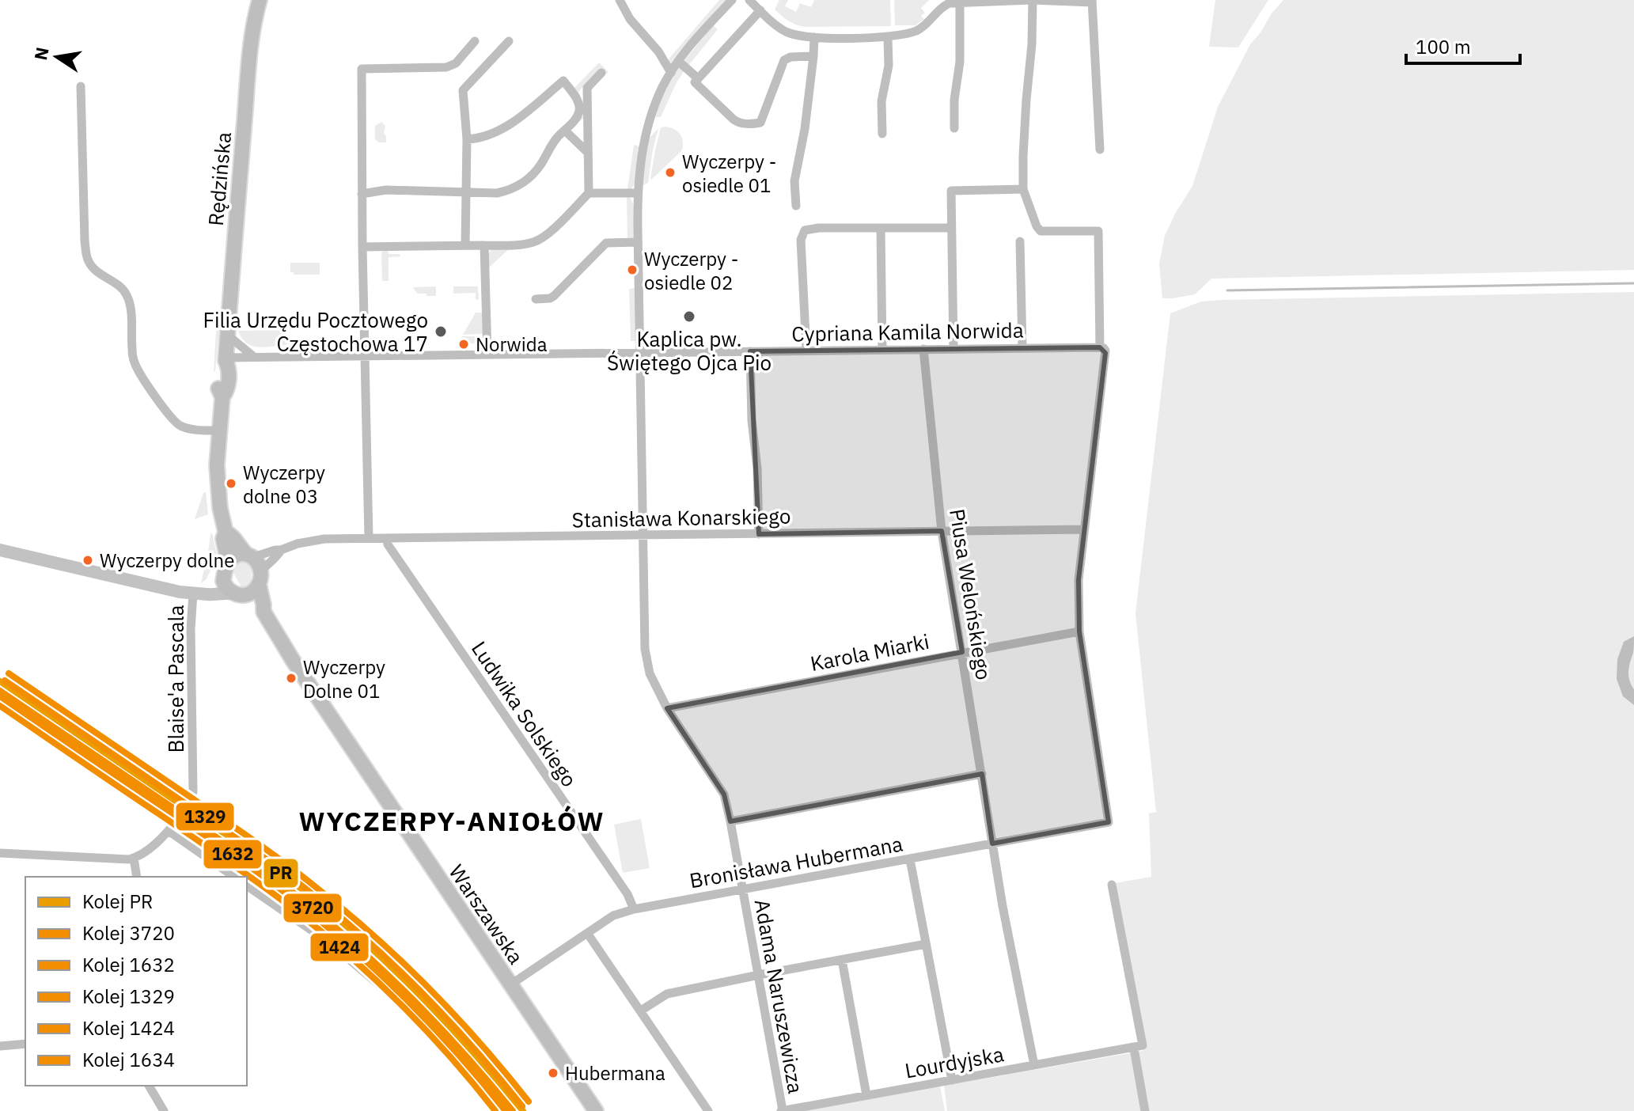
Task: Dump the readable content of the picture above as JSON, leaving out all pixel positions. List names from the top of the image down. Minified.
{"streets":{"main road":["Rędzińska","Warszawska"],"street":["Cypriana Kamila Norwida","Stanisława Konarskiego","Piusa Welońskiego","Karola Miarki","Blaise'a Pascala","Ludwika Solskiego","Bronisława Hubermana","Adama Naruszewicza","Lourdyjska"]},"crossings":[["Rędzińska","Cypriana Kamila Norwida"],["Cypriana Kamila Norwida","Piusa Welońskiego"],["Cypriana Kamila Norwida","Adama Naruszewicza"],["Stanisława Konarskiego","Piusa Welońskiego"],["Stanisława Konarskiego","Ludwika Solskiego"],["Stanisława Konarskiego","Warszawska"],["Stanisława Konarskiego","Adama Naruszewicza"],["Piusa Welońskiego","Karola Miarki"],["Piusa Welońskiego","Bronisława Hubermana"],["Piusa Welońskiego","Lourdyjska"],["Karola Miarki","Bronisława Hubermana"],["Karola Miarki","Adama Naruszewicza"],["Ludwika Solskiego","Bronisława Hubermana"],["Bronisława Hubermana","Warszawska"],["Bronisława Hubermana","Adama Naruszewicza"],["Adama Naruszewicza","Lourdyjska"]],"districts":["WYCZERPY-ANIOŁÓW"],"places":["Wyczerpy - osiedle 01","Wyczerpy - osiedle 02","Kaplica pw. Świętego Ojca Pio","Filia Urzędu Pocztowego Częstochowa 17","Norwida","Wyczerpy dolne 03","Wyczerpy dolne","Wyczerpy Dolne 01","Hubermana"],"lines":["rail line 1634","rail line 1329","rail line PR","rail line 3720","rail line 1632","rail line 1424"],"legend":["Kolej PR","Kolej 3720","Kolej 1632","Kolej 1329","Kolej 1424","Kolej 1634"],"scale_bar":"100 m","north":"left"}
